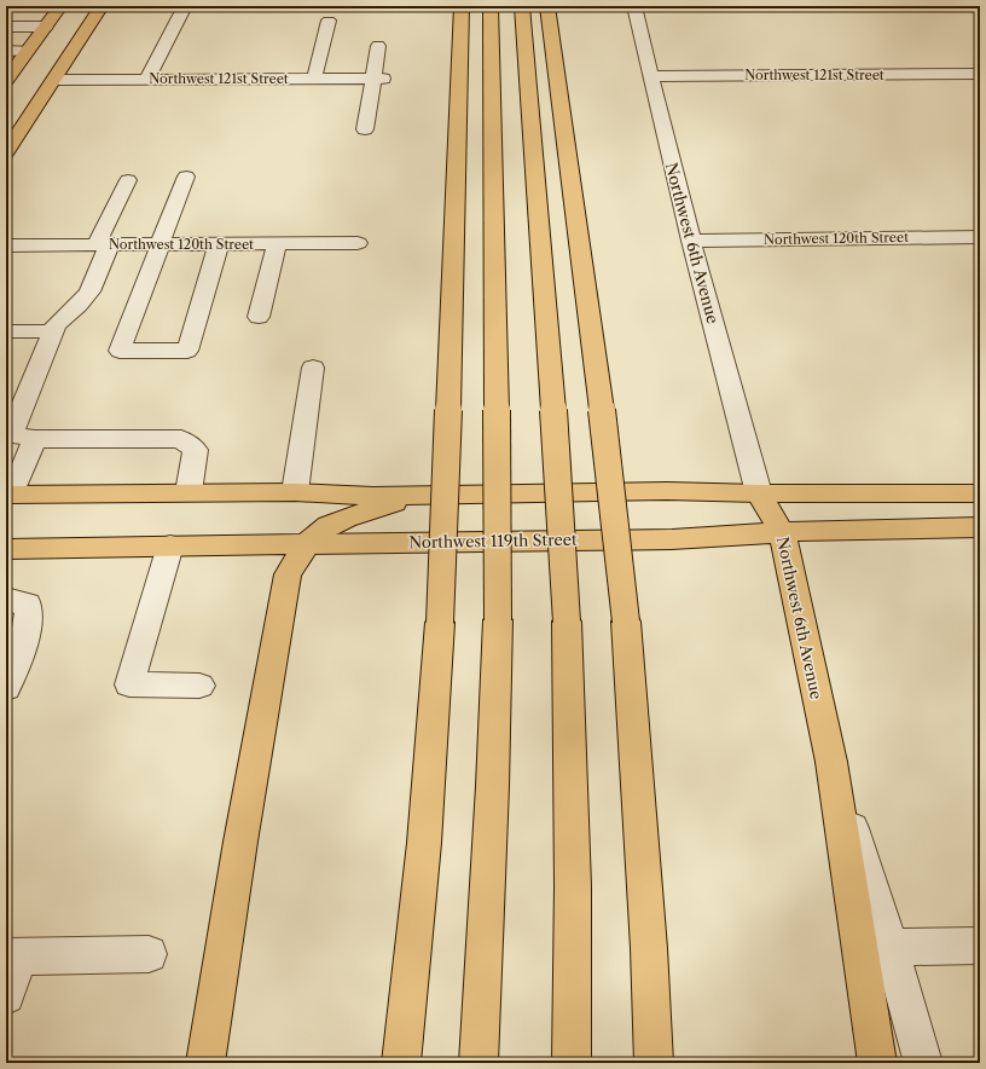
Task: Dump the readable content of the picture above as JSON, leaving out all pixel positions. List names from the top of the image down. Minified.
{"streets":{"main road":["Northwest 6th Avenue","Northwest 119th Street"],"street":["Northwest 121st Street","Northwest 120th Street"]},"crossings":[["Northwest 121st Street","Northwest 6th Avenue"],["Northwest 120th Street","Northwest 6th Avenue"],["Northwest 6th Avenue","Northwest 119th Street"]]}
